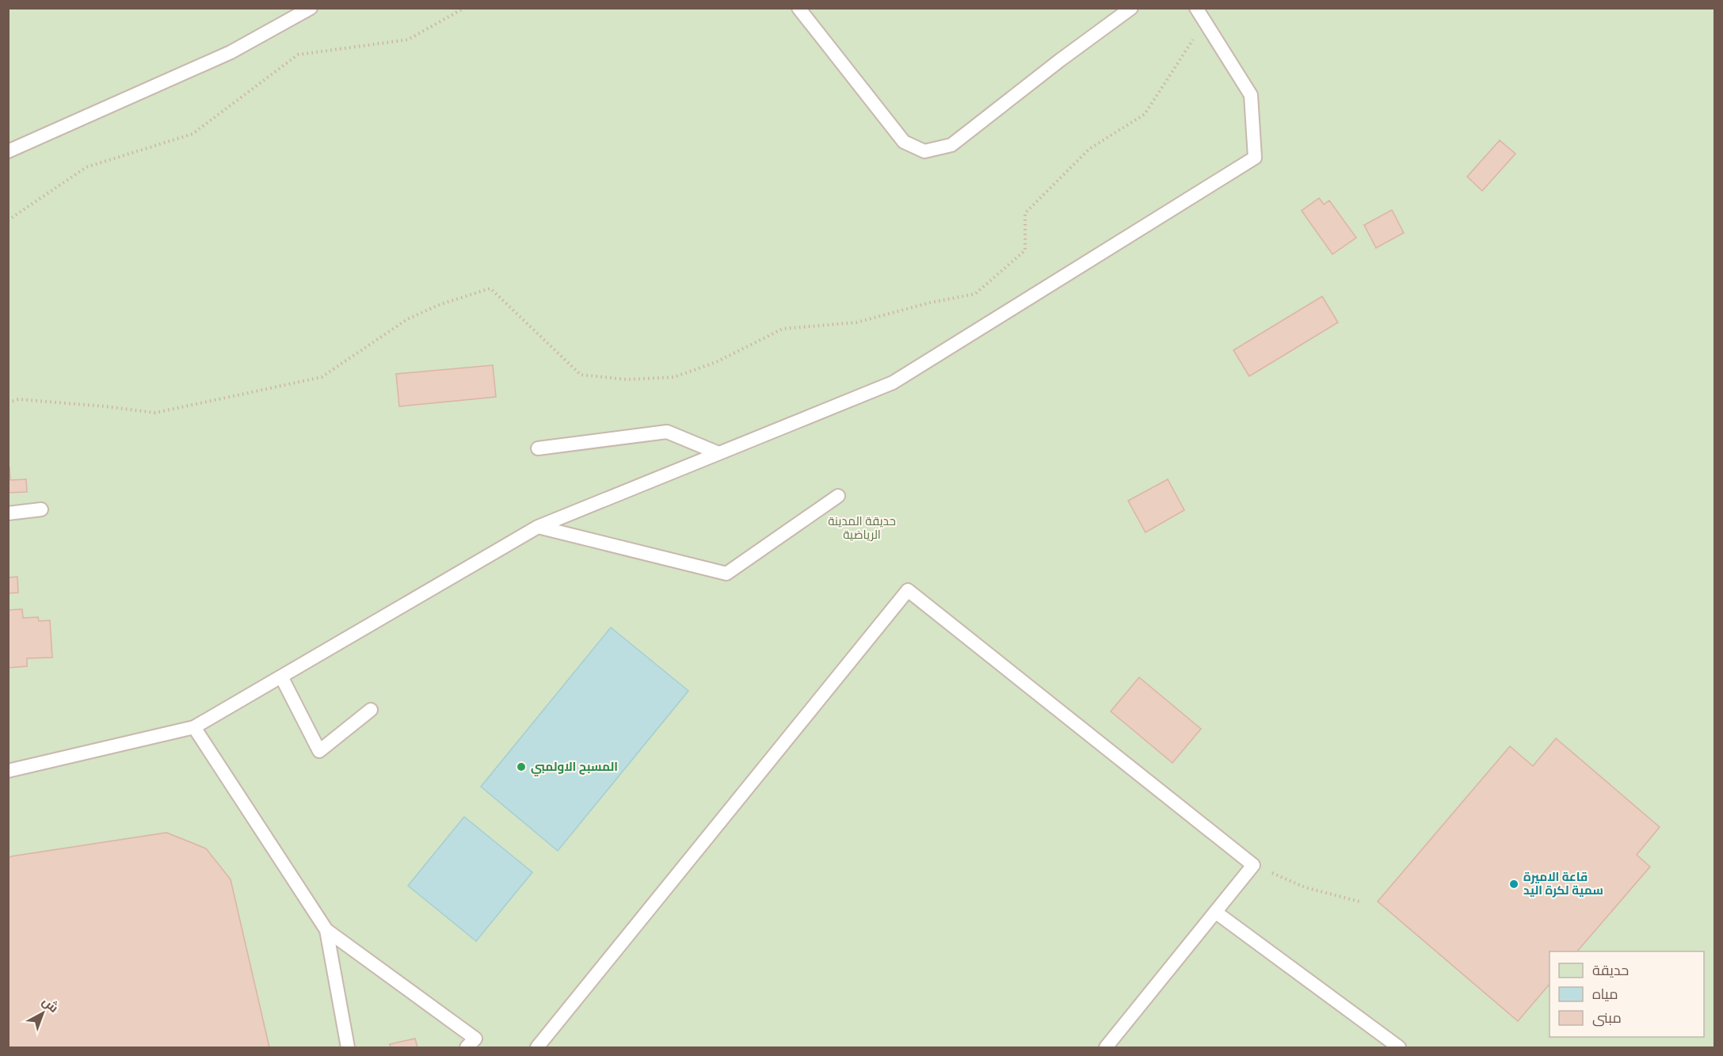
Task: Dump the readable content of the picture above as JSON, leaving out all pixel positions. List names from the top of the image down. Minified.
{"parks":["حديقة المدينة الرياضية"],"places":["المسبح الاولمبي","قاعة الاميرة سمية لكرة اليد"],"legend":["حديقة","مياه","مبنى"],"north":"top right"}
